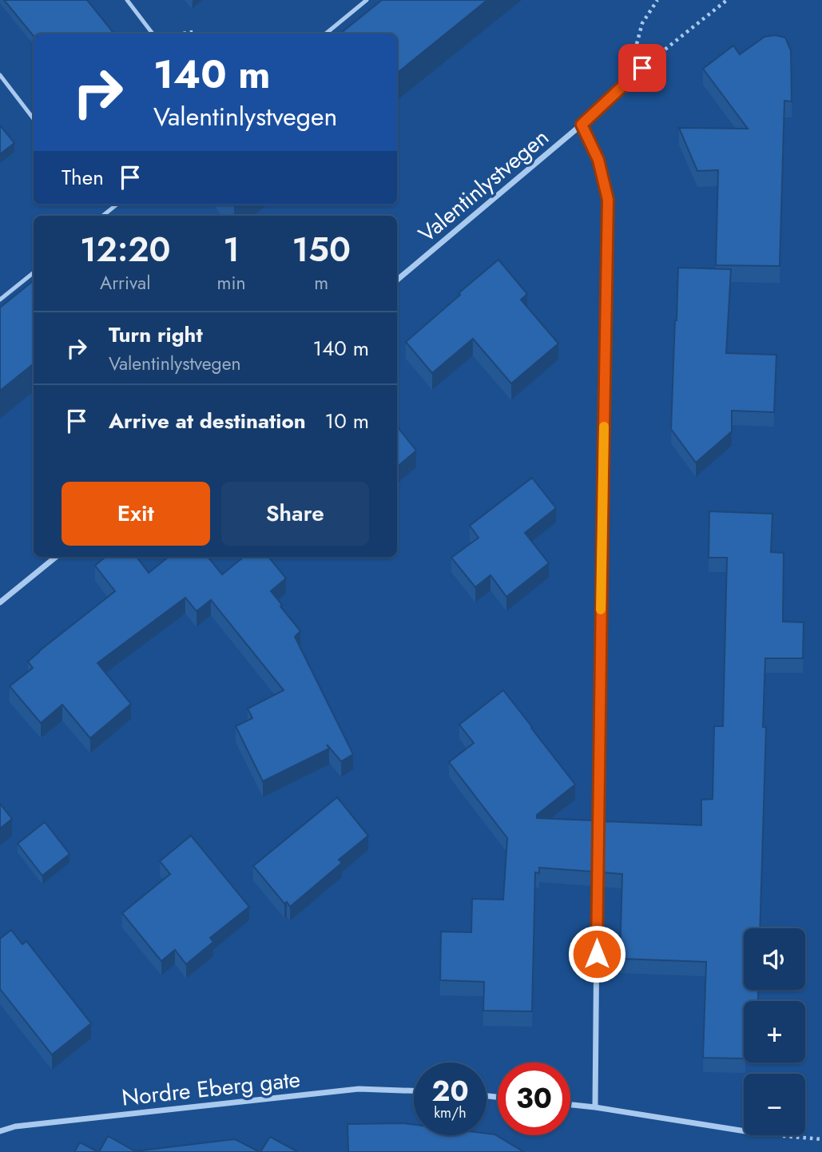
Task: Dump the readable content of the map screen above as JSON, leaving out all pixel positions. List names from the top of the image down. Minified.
{"streets":{"street":["Valentinlystvegen","Nordre Eberg gate"]},"page":{"turn":["140 m","Valentinlystvegen"],"then":"Then","eta":["12:20","Arrival","1","min","150","m"],"list":[{"name":"Turn right","note":"Valentinlystvegen","value":"140 m"},{"name":"Arrive at destination","value":"10 m"}],"buttons":["Exit","Share"],"map_buttons":["+","−"],"speed":"20 km/h","limit":"30"}}
